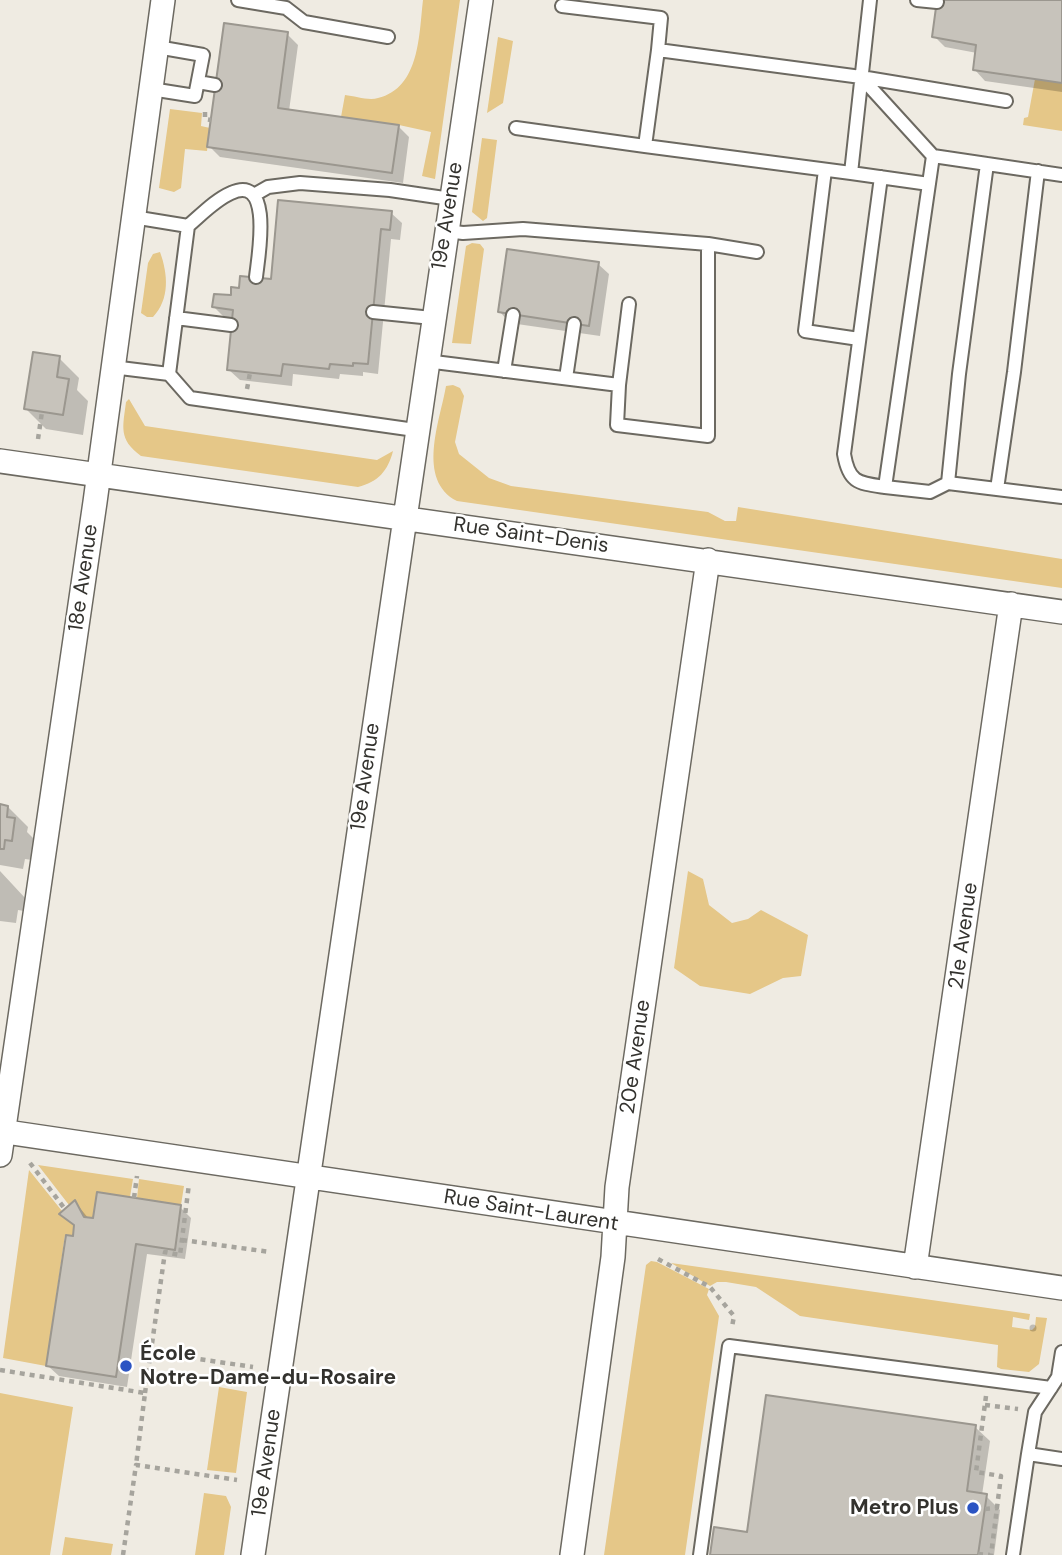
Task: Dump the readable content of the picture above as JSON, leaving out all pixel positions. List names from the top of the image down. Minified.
{"streets":{"street":["19e Avenue","Rue Saint-Denis","18e Avenue","21e Avenue","20e Avenue","Rue Saint-Laurent"]},"crossings":[["19e Avenue","Rue Saint-Denis"],["19e Avenue","Rue Saint-Laurent"],["Rue Saint-Denis","18e Avenue"],["Rue Saint-Denis","21e Avenue"],["Rue Saint-Denis","20e Avenue"],["18e Avenue","Rue Saint-Laurent"],["21e Avenue","Rue Saint-Laurent"],["20e Avenue","Rue Saint-Laurent"]],"places":["École Notre-Dame-du-Rosaire","Metro Plus"]}
